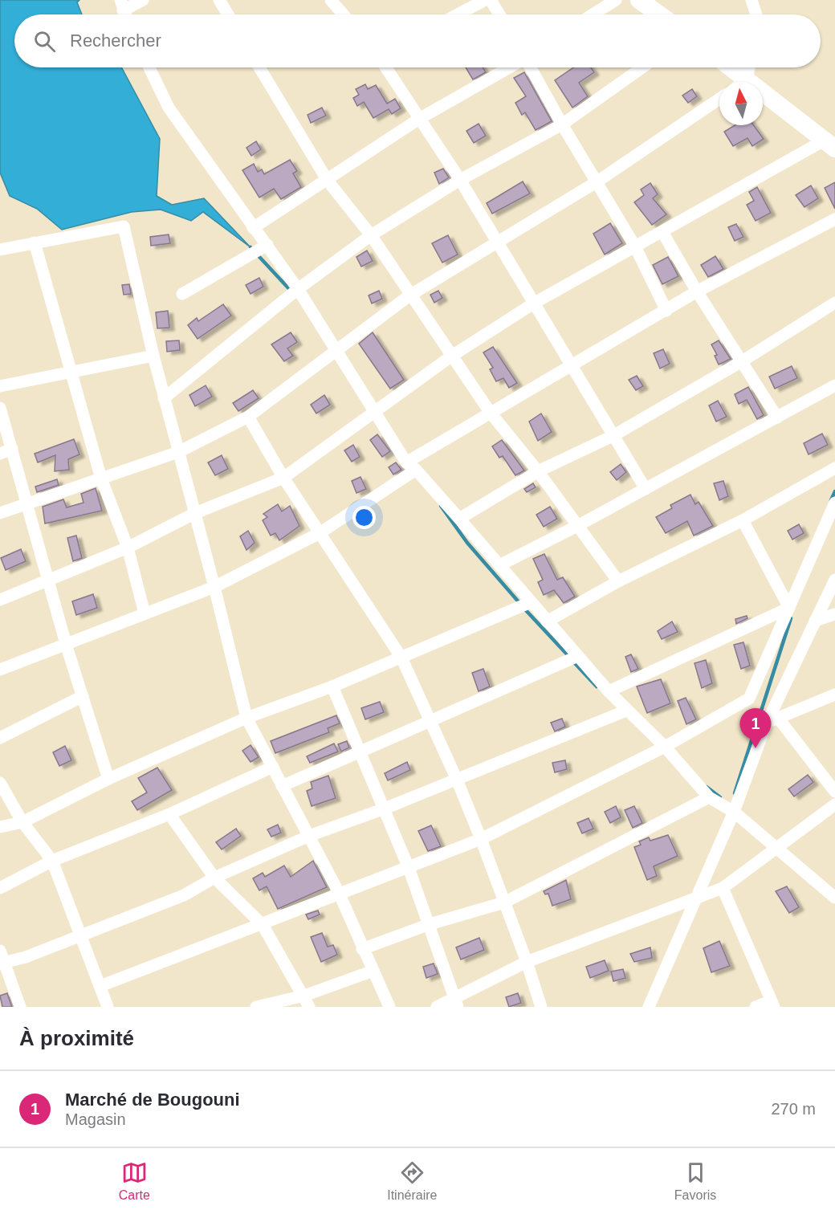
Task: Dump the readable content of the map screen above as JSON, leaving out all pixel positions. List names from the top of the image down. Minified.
{"north":"top","page":{"search":"Rechercher","pins":"1","heading":"À proximité","list":[{"mark":"1","name":"Marché de Bougouni","note":"Magasin","value":"270 m"}],"nav":["Carte","Itinéraire","Favoris"]}}
